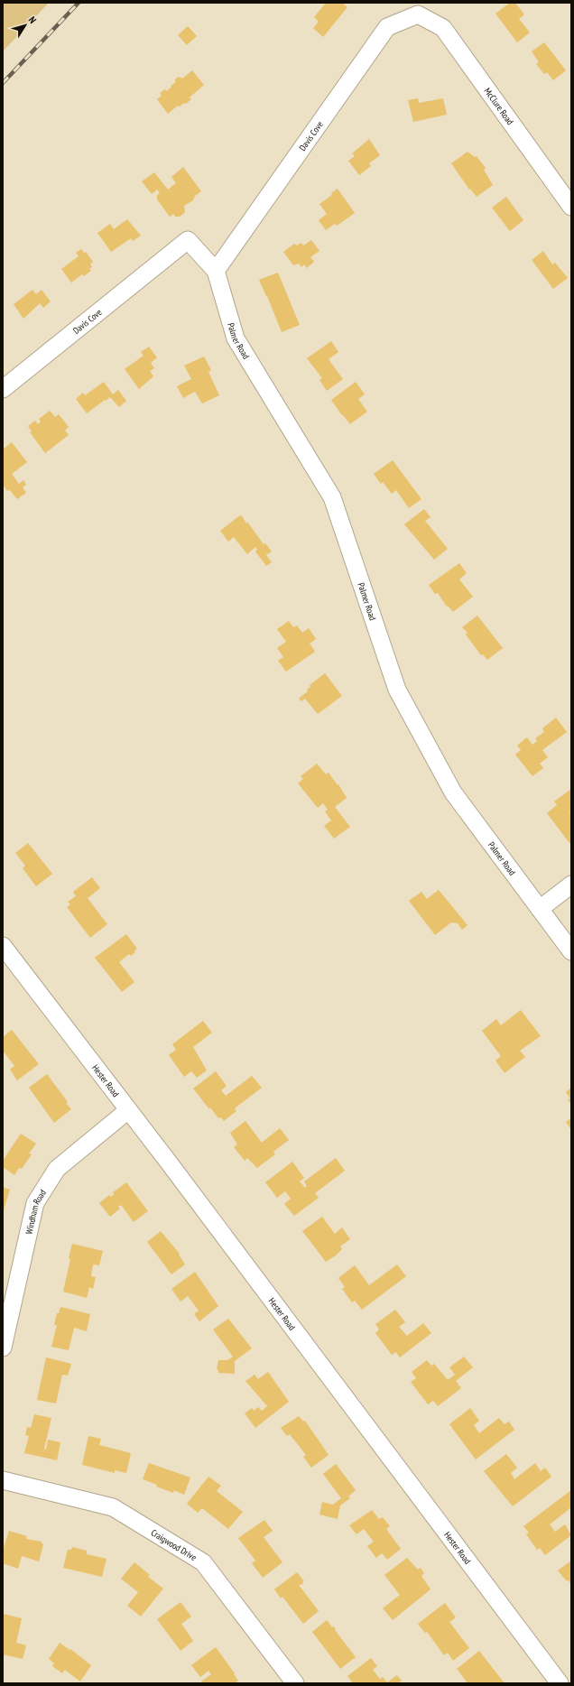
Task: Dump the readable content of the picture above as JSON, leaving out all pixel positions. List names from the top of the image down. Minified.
{"streets":{"street":["McClure Road","Davis Cove","Palmer Road","Hester Road","Windham Road","Craigwood Drive"]},"crossings":[["McClure Road","Davis Cove"],["Davis Cove","Palmer Road"],["Hester Road","Windham Road"]],"north":"top right"}
